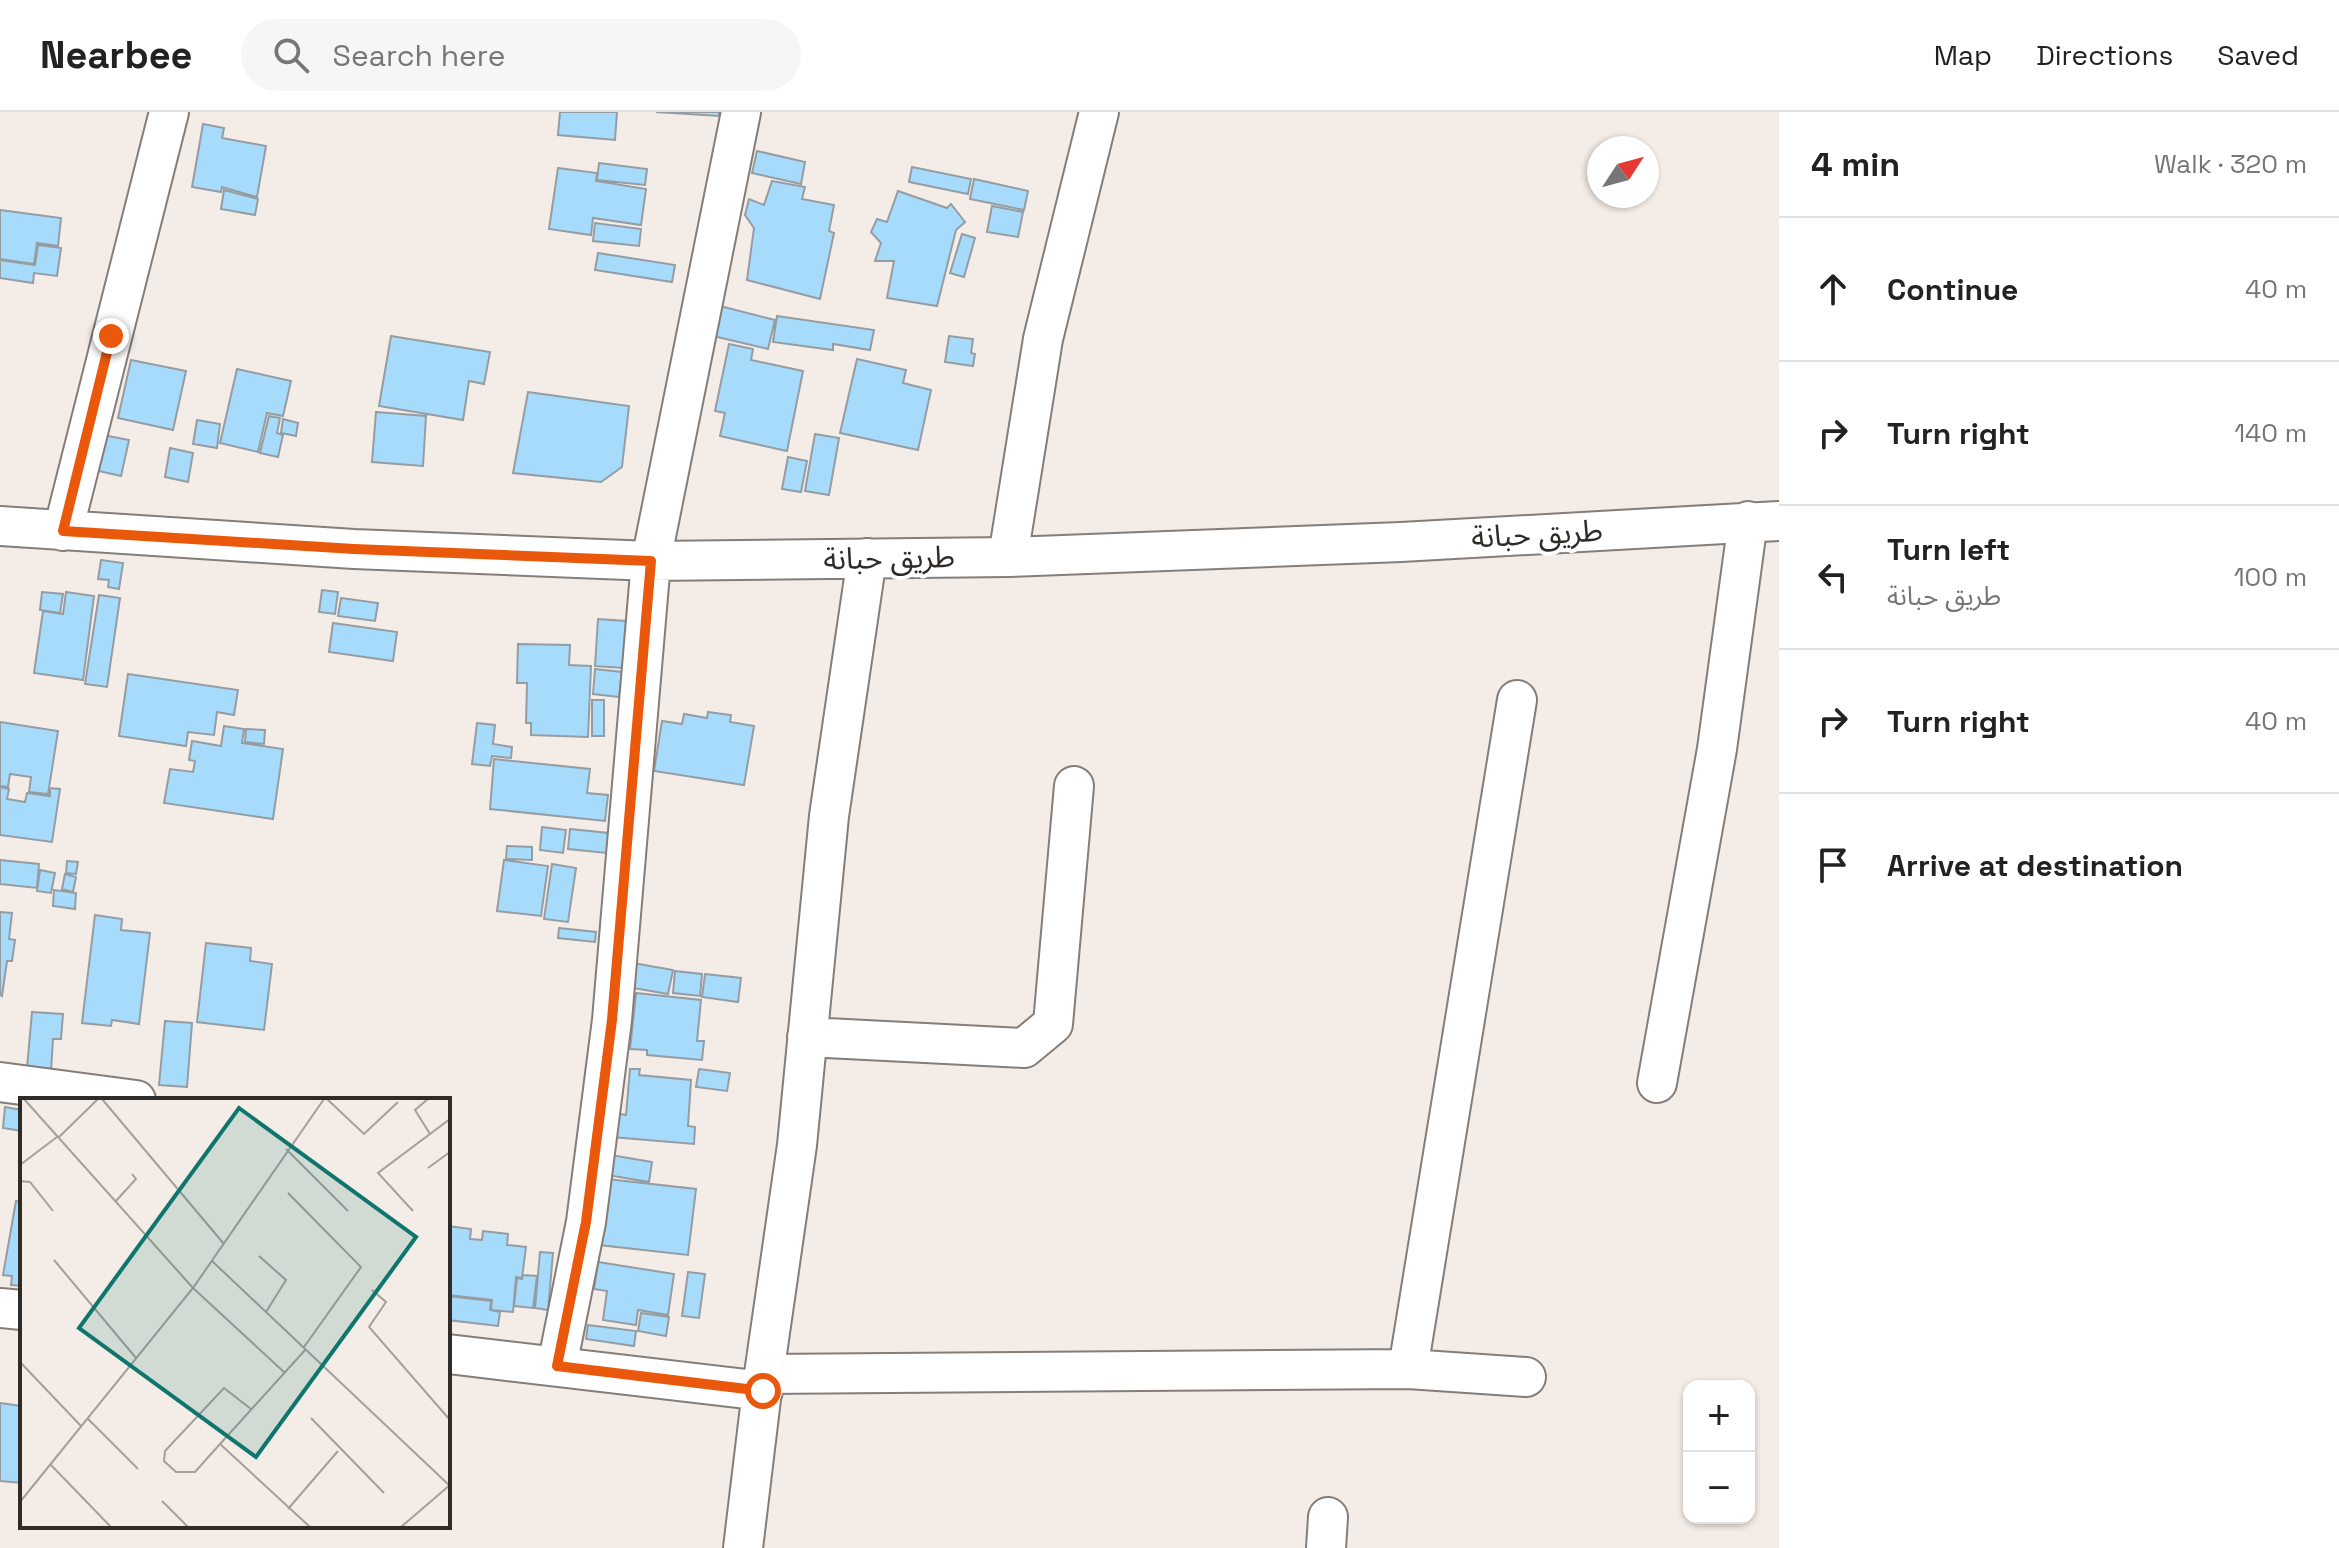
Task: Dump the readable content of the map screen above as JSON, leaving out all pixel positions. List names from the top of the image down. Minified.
{"streets":{"street":["طريق حبانة"]},"north":"top right","page":{"header":"Nearbee","search":"Search here","nav":["Map","Directions","Saved"],"heading":["4 min","Walk · 320 m"],"list":[["Continue","40 m"],["Turn right","140 m"],["Turn left","طريق حبانة","100 m"],["Turn right","40 m"],"Arrive at destination"],"map_buttons":["+","−"]}}
